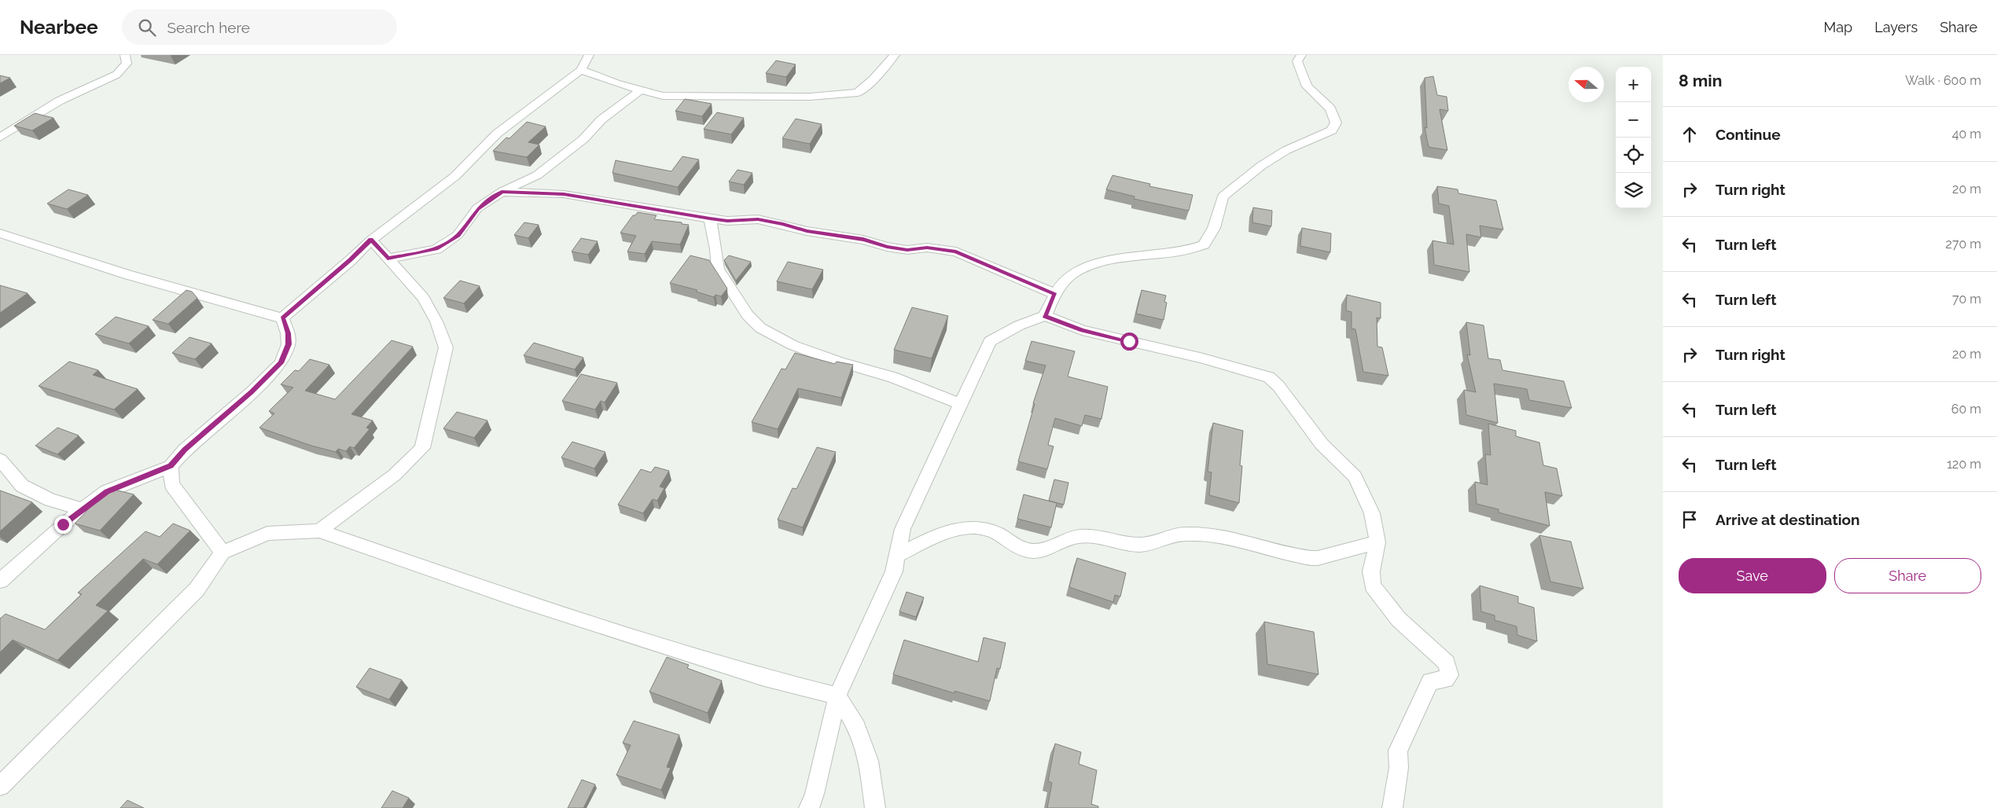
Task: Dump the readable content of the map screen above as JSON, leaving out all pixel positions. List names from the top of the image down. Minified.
{"north":"left","page":{"header":"Nearbee","search":"Search here","nav":["Map","Layers","Share"],"heading":["8 min","Walk · 600 m"],"map_buttons":["+","−"],"list":[["Continue","40 m"],["Turn right","20 m"],["Turn left","270 m"],["Turn left","70 m"],["Turn right","20 m"],["Turn left","60 m"],["Turn left","120 m"],"Arrive at destination"],"buttons":["Save","Share"]}}
